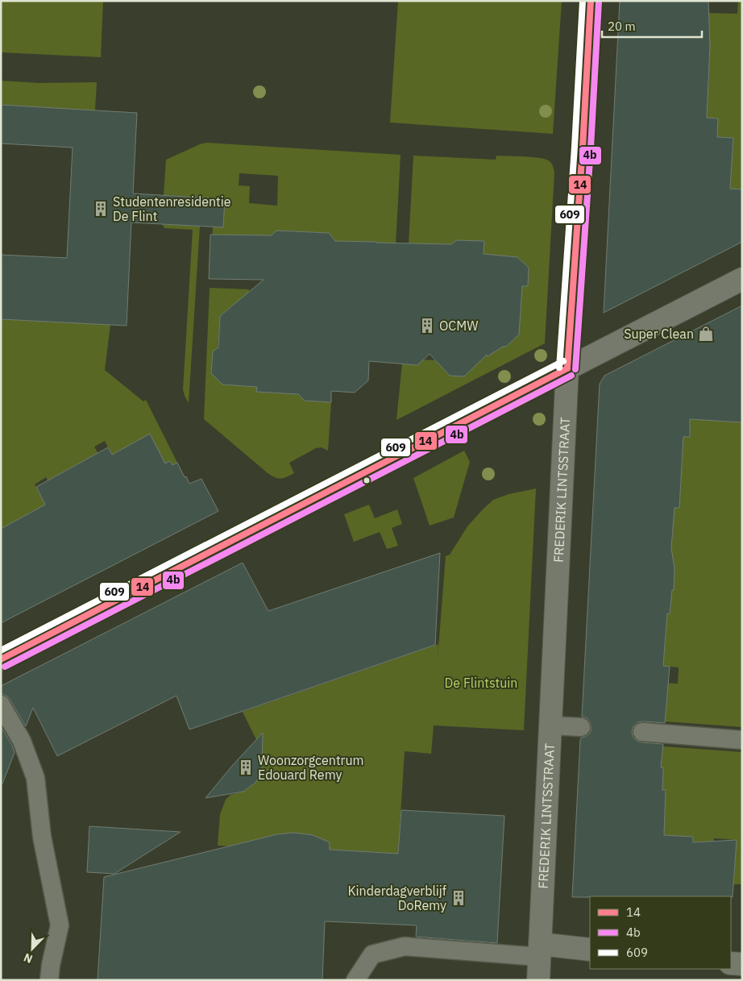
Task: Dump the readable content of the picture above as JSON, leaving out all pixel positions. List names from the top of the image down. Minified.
{"streets":{"street":["FREDERIK LINTSSTRAAT"]},"parks":["De Flintstuin"],"places":{"building":["Studentenresidentie De Flint","OCMW","Woonzorgcentrum Edouard Remy","Kinderdagverblijf DoRemy"],"shop":["Super Clean"]},"lines":["transit line 14","transit line 609","transit line 4b"],"legend":["14","4b","609"],"scale_bar":"20 m","north":"bottom left"}
